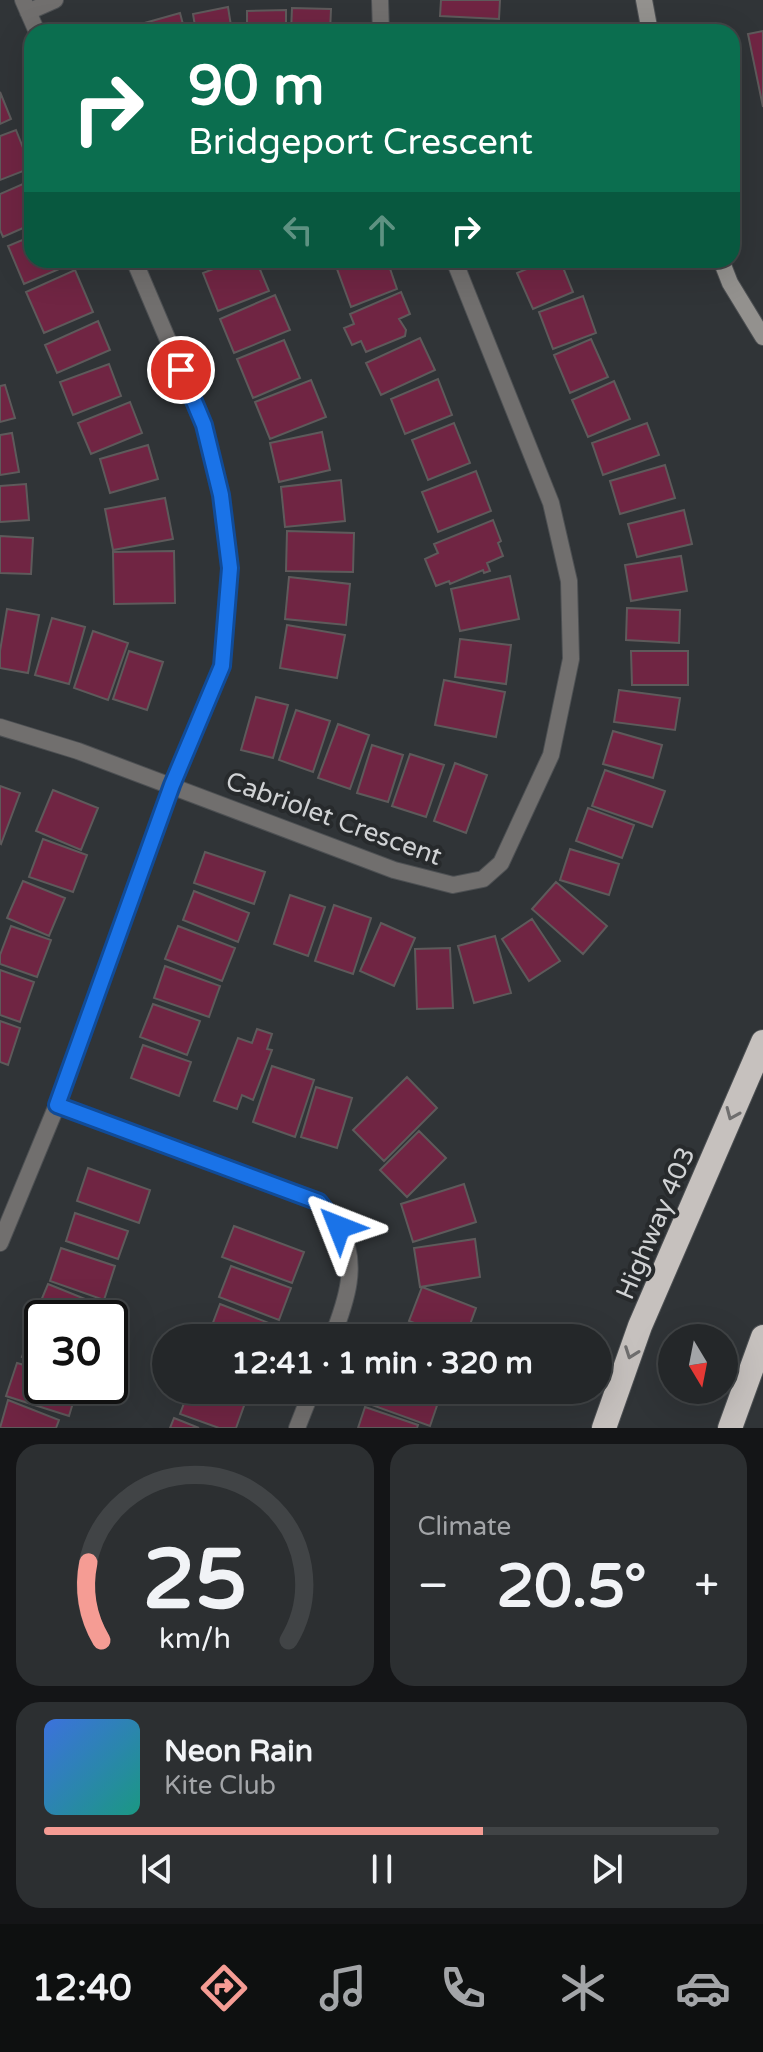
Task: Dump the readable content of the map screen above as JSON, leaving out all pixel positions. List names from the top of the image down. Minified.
{"streets":{"highway":["Highway 403"],"street":["Cabriolet Crescent"]},"one_way":["Highway 403"],"north":"bottom","page":{"turn":["90 m","Bridgeport Crescent"],"limit":"30","trip":"12:41 · 1 min · 320 m","tile":"Climate","heat":["−","20.5°","+"],"song":["Neon Rain","Kite Club"],"tabs":"12:40","gauge":["25","km/h"]}}
